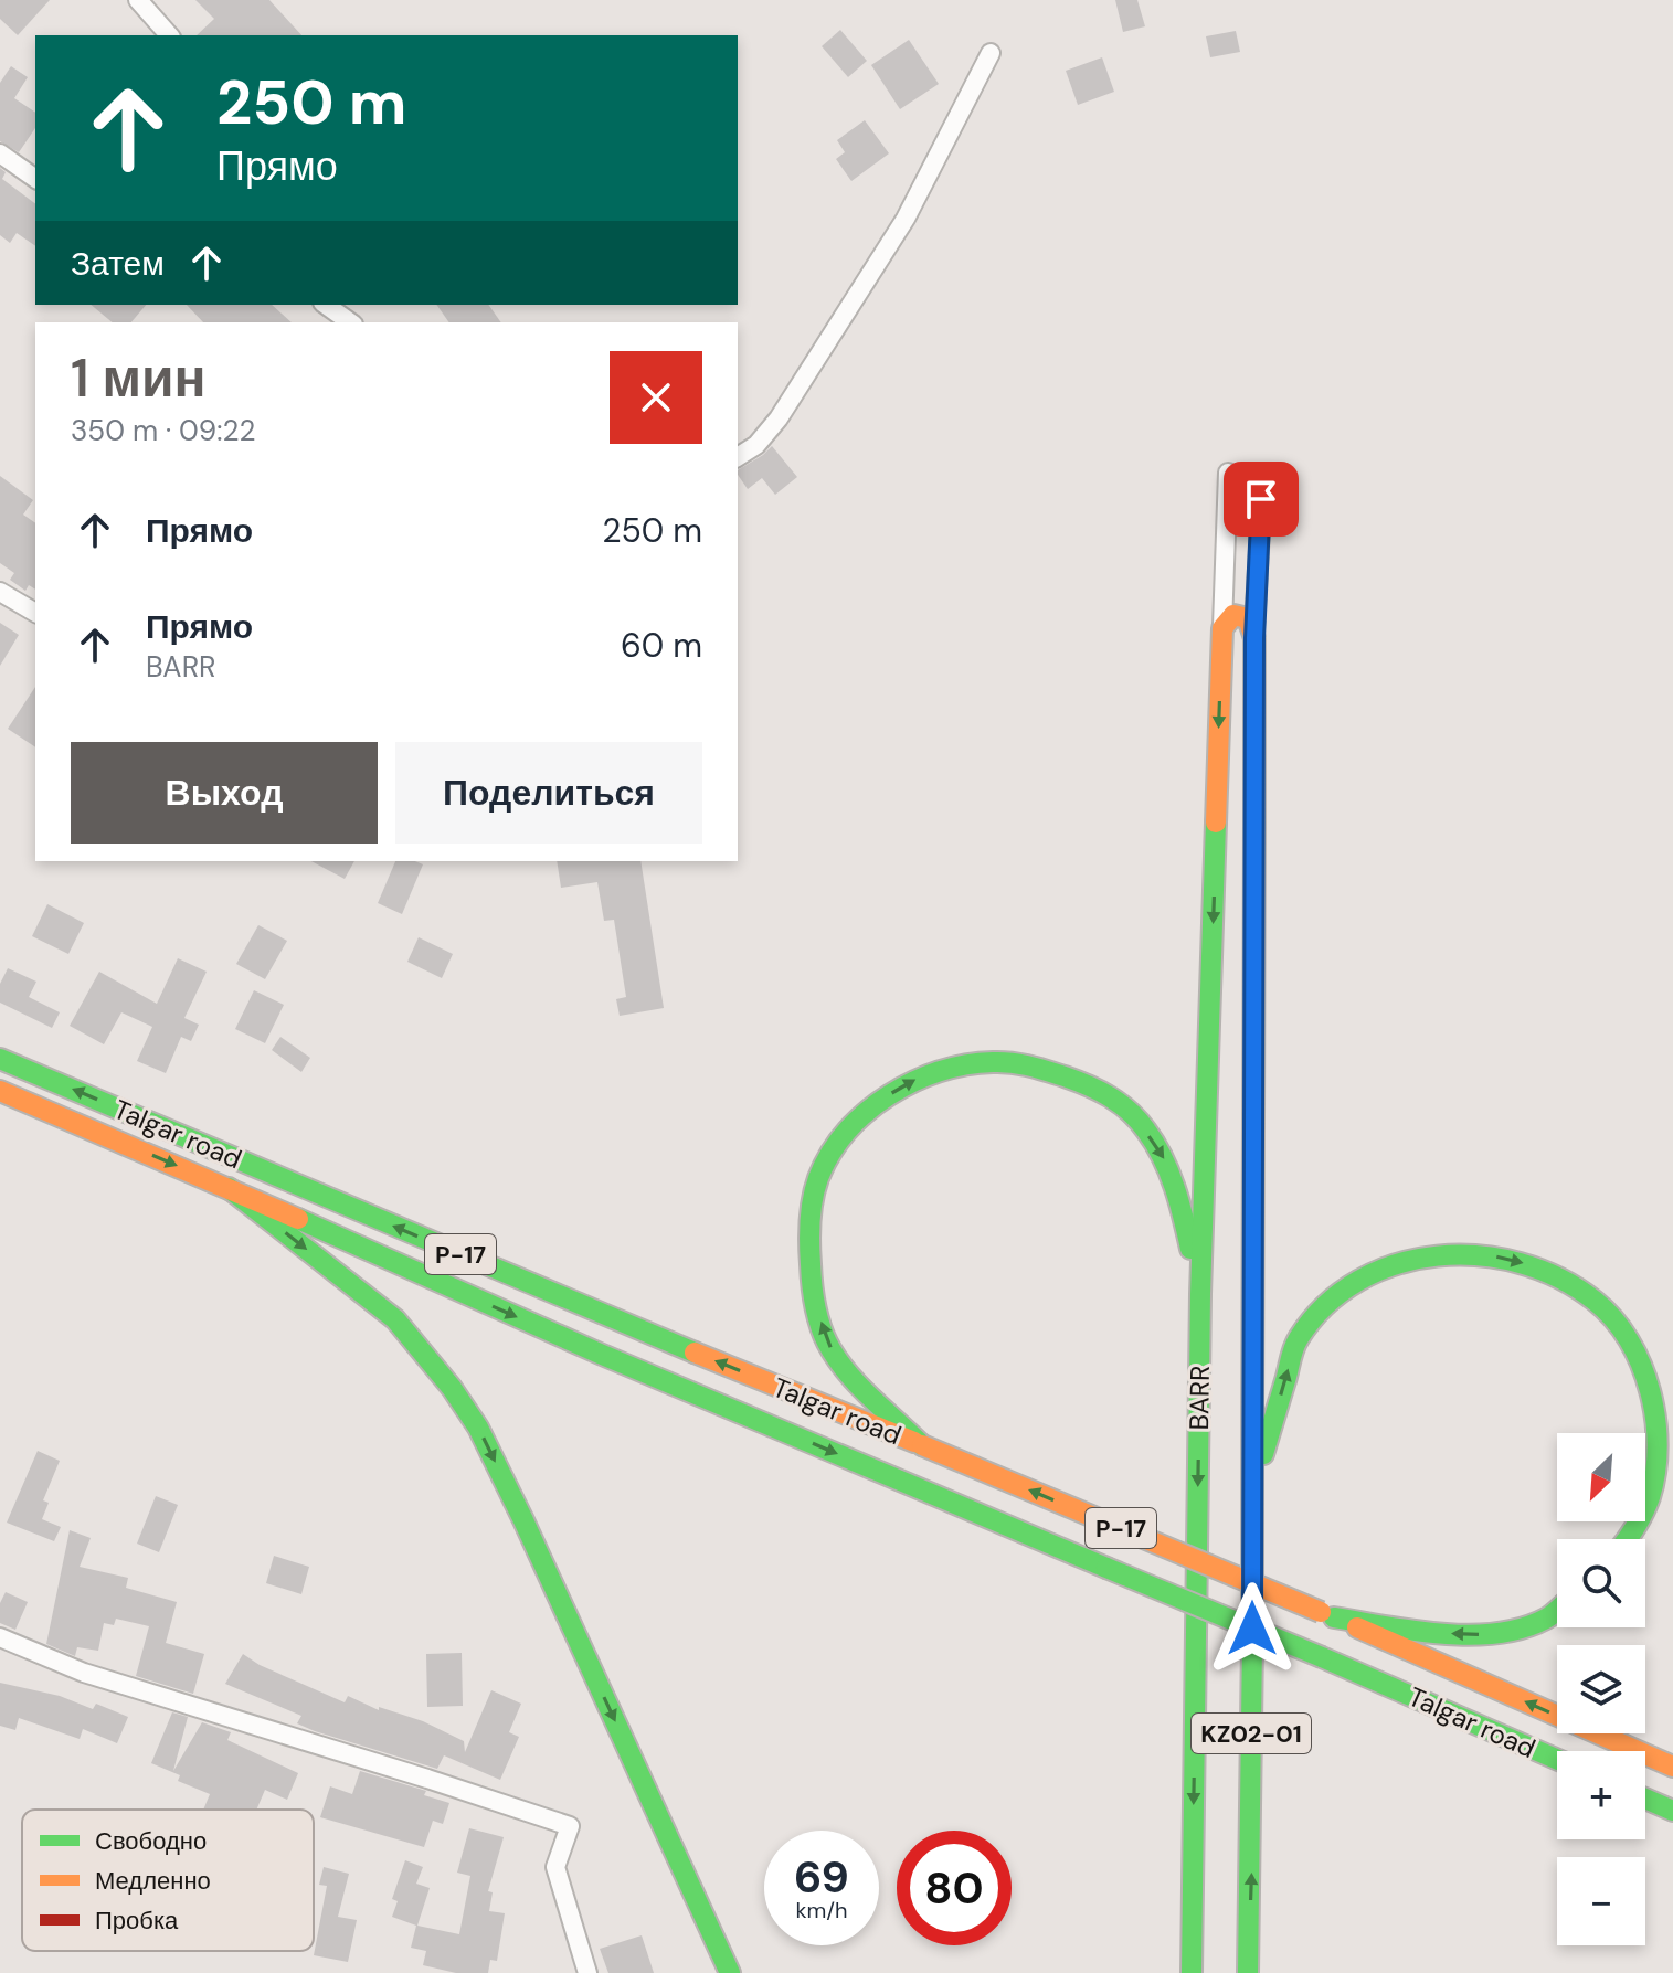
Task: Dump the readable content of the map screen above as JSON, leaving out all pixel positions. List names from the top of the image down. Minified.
{"streets":{"main road":["Talgar road","P-17","BARR","KZ02-01"]},"crossings":[["BARR","KZ02-01"]],"legend":["Свободно","Медленно","Пробка"],"north":"bottom left","page":{"turn":["250 m","Прямо"],"then":"Затем","heading":["1 мин","350 m · 09:22"],"list":[{"name":"Прямо","value":"250 m"},{"name":"Прямо","note":"BARR","value":"60 m"}],"buttons":["Выход","Поделиться"],"map_buttons":["+","−"],"speed":"69 km/h","limit":"80"}}
